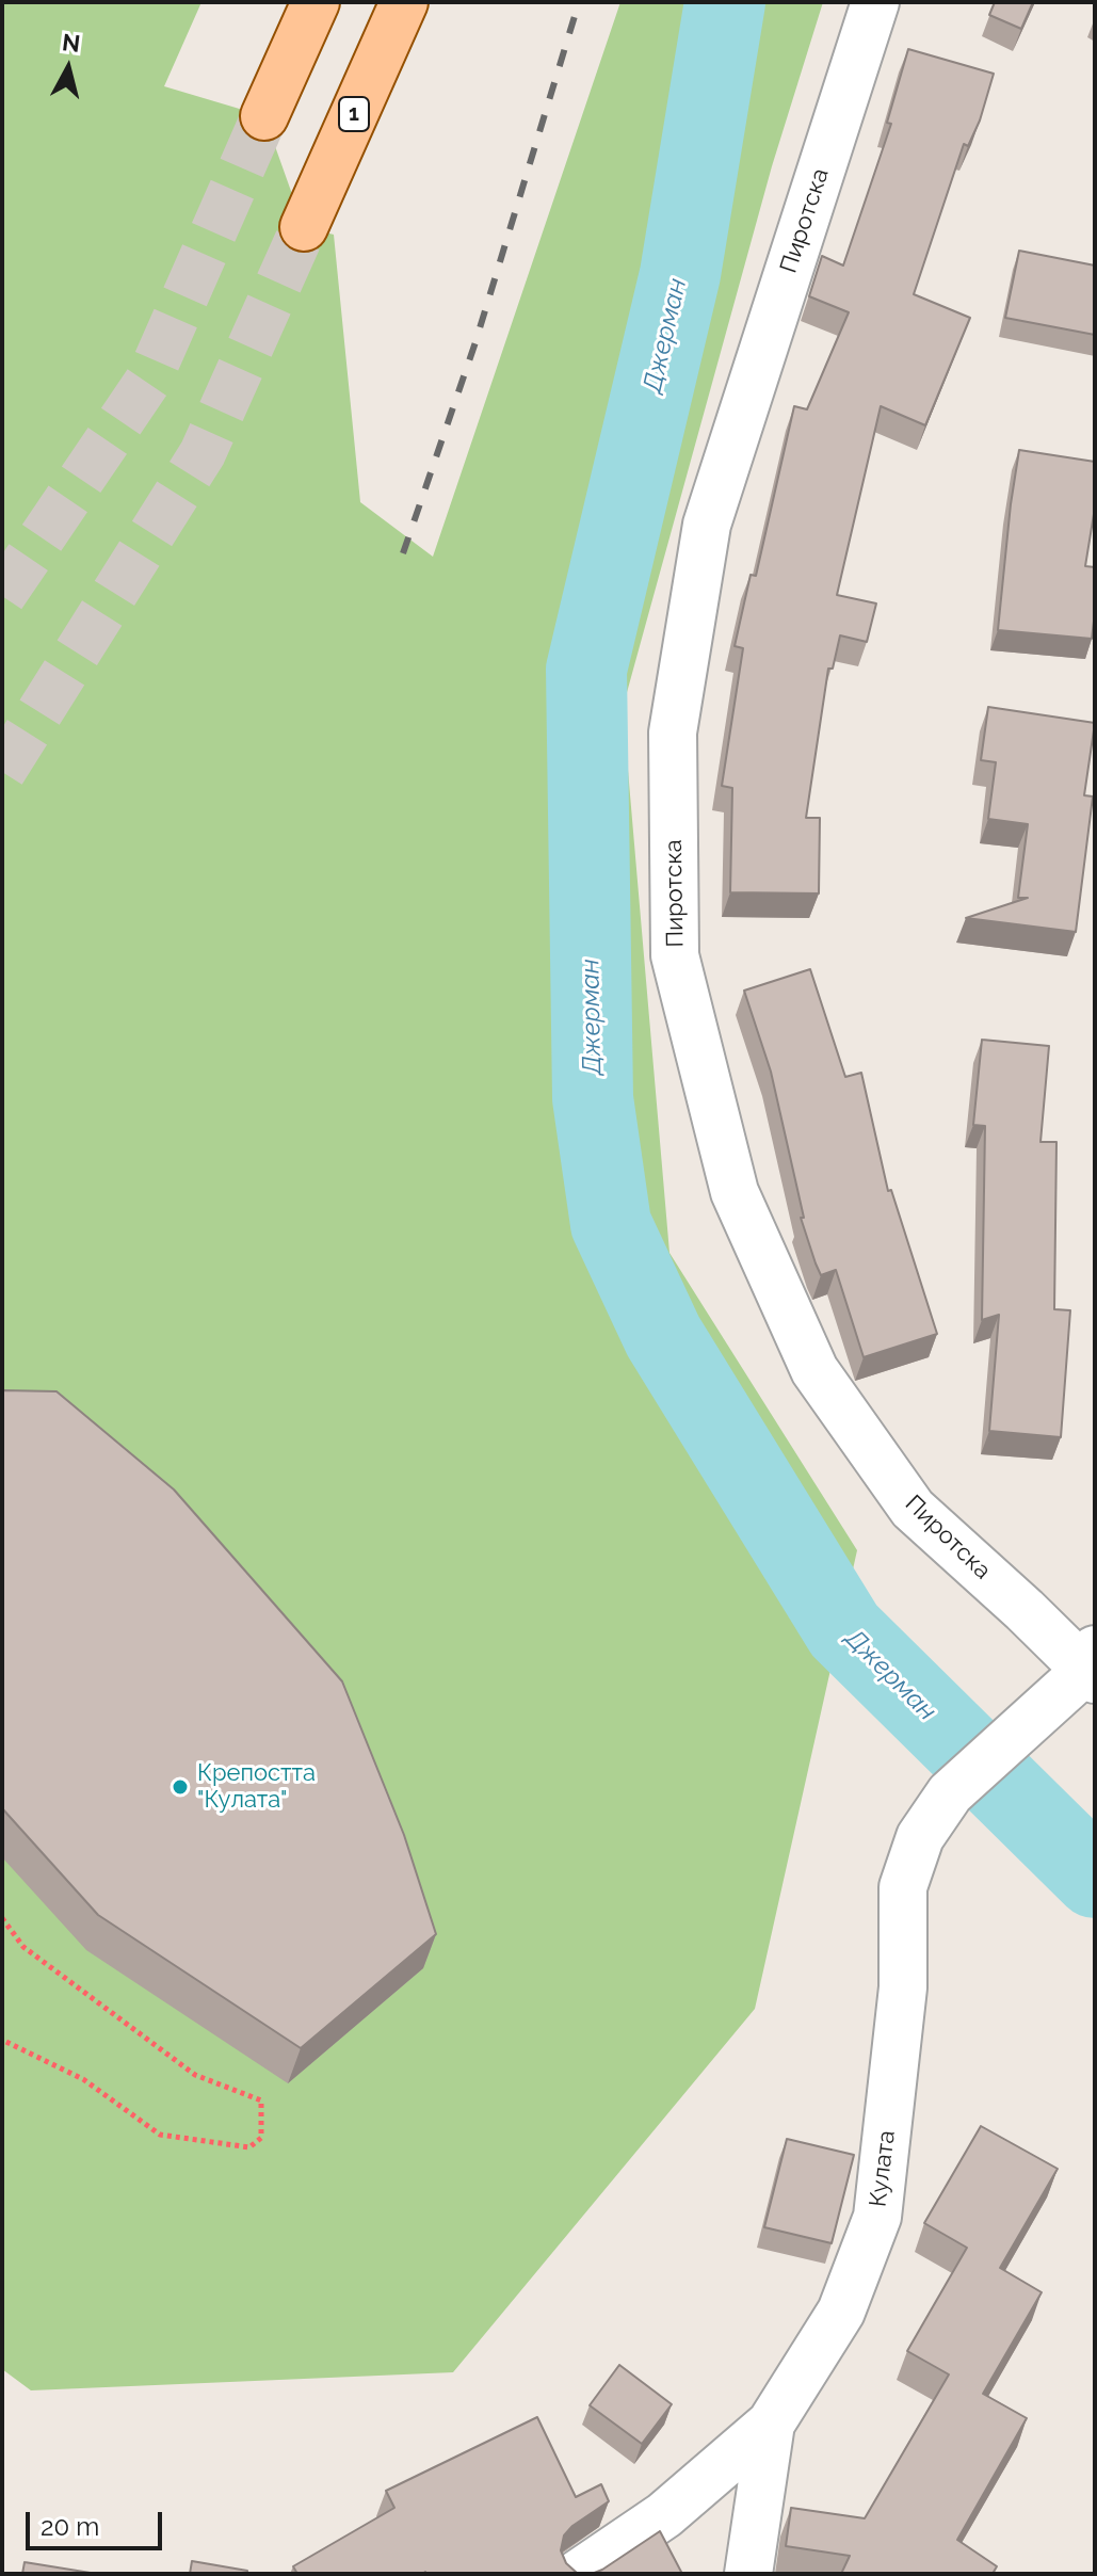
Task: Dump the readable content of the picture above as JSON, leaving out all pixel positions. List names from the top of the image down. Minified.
{"streets":{"main road":["1"],"street":["Пиротска","Кулата"]},"crossings":[["Пиротска","Кулата"]],"water":["Джерман"],"places":["Крепостта \"Кулата\""],"scale_bar":"20 m","north":"top"}
